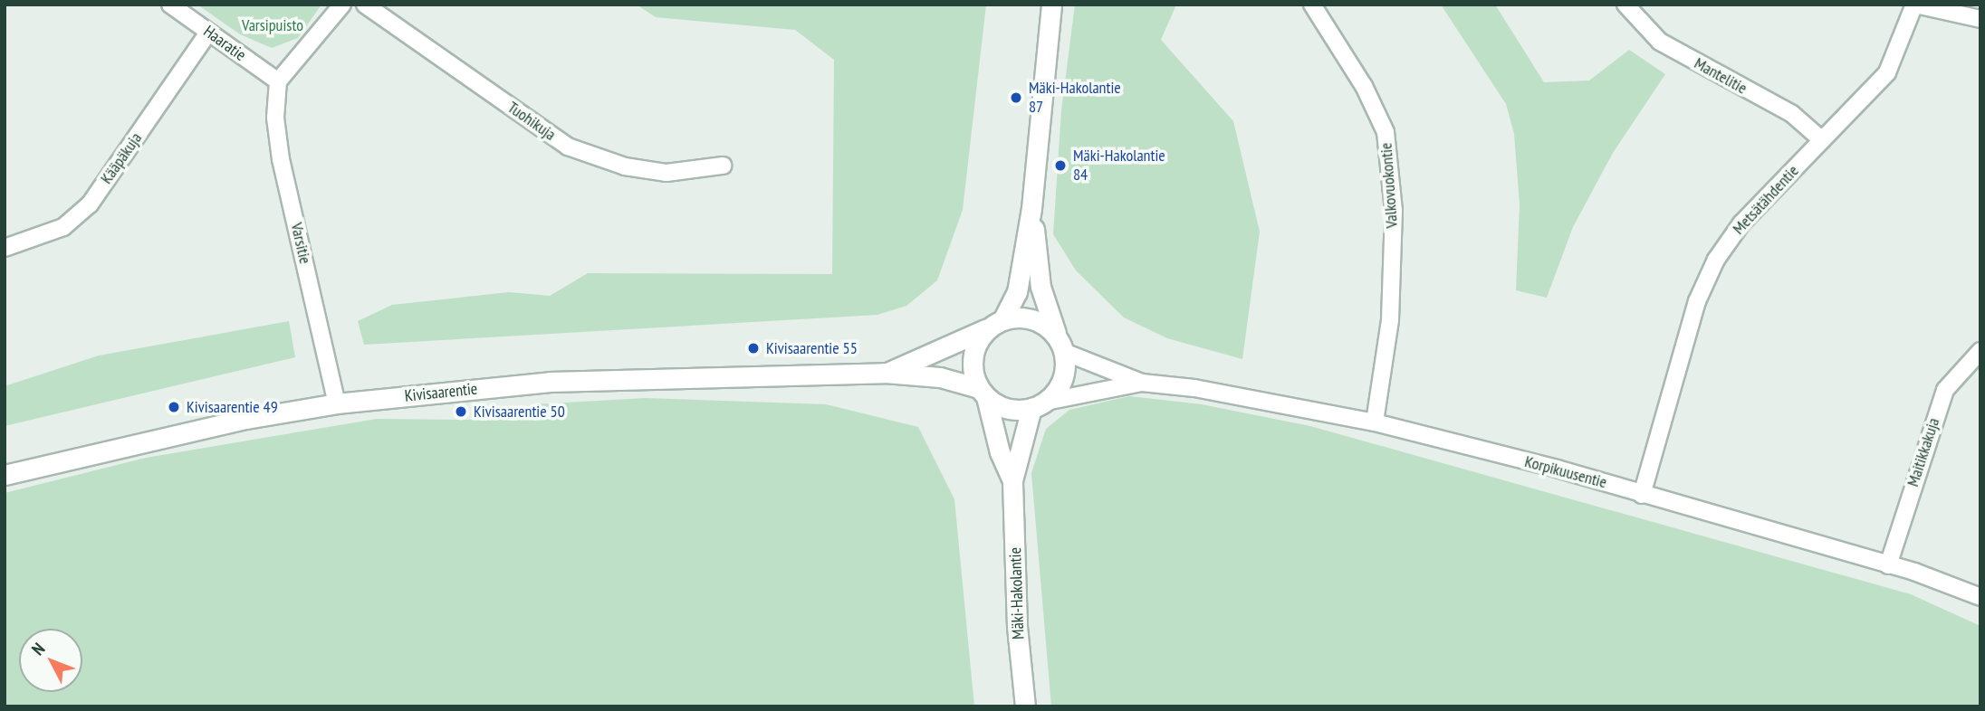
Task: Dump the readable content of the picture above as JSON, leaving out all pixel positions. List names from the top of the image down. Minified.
{"streets":{"street":["Haaratie","Mantelitie","Tuohikuja","Kääpäkuja","Valkovuokontie","Metsätähdentie","Varsitie","Kivisaarentie","Maitikkakuja","Korpikuusentie","Mäki-Hakolantie"]},"crossings":[["Haaratie","Kääpäkuja"],["Haaratie","Varsitie"],["Mantelitie","Metsätähdentie"],["Valkovuokontie","Korpikuusentie"],["Metsätähdentie","Korpikuusentie"],["Varsitie","Kivisaarentie"],["Kivisaarentie","Korpikuusentie"],["Kivisaarentie","Mäki-Hakolantie"],["Maitikkakuja","Korpikuusentie"],["Korpikuusentie","Mäki-Hakolantie"]],"parks":["Varsipuisto"],"places":["Mäki-Hakolantie 87","Mäki-Hakolantie 84","Kivisaarentie 55","Kivisaarentie 49","Kivisaarentie 50"],"north":"top left"}
